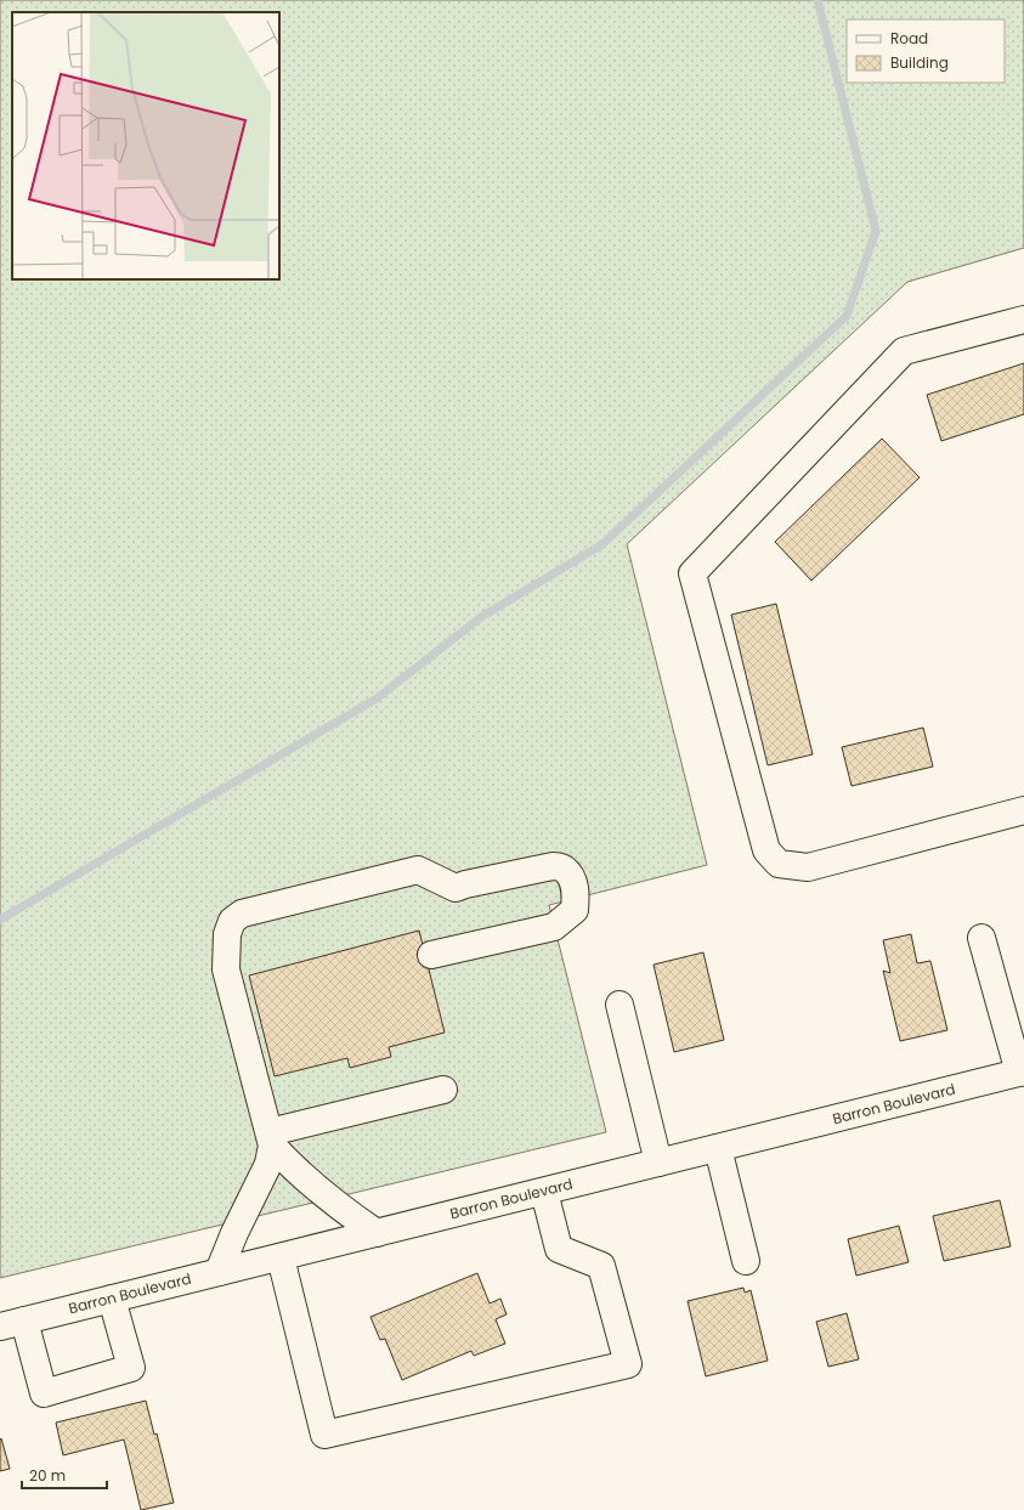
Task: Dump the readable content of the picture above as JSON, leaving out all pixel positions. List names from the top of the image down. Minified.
{"streets":{"main road":["Barron Boulevard"]},"legend":["Road","Building"],"scale_bar":"20 m"}
